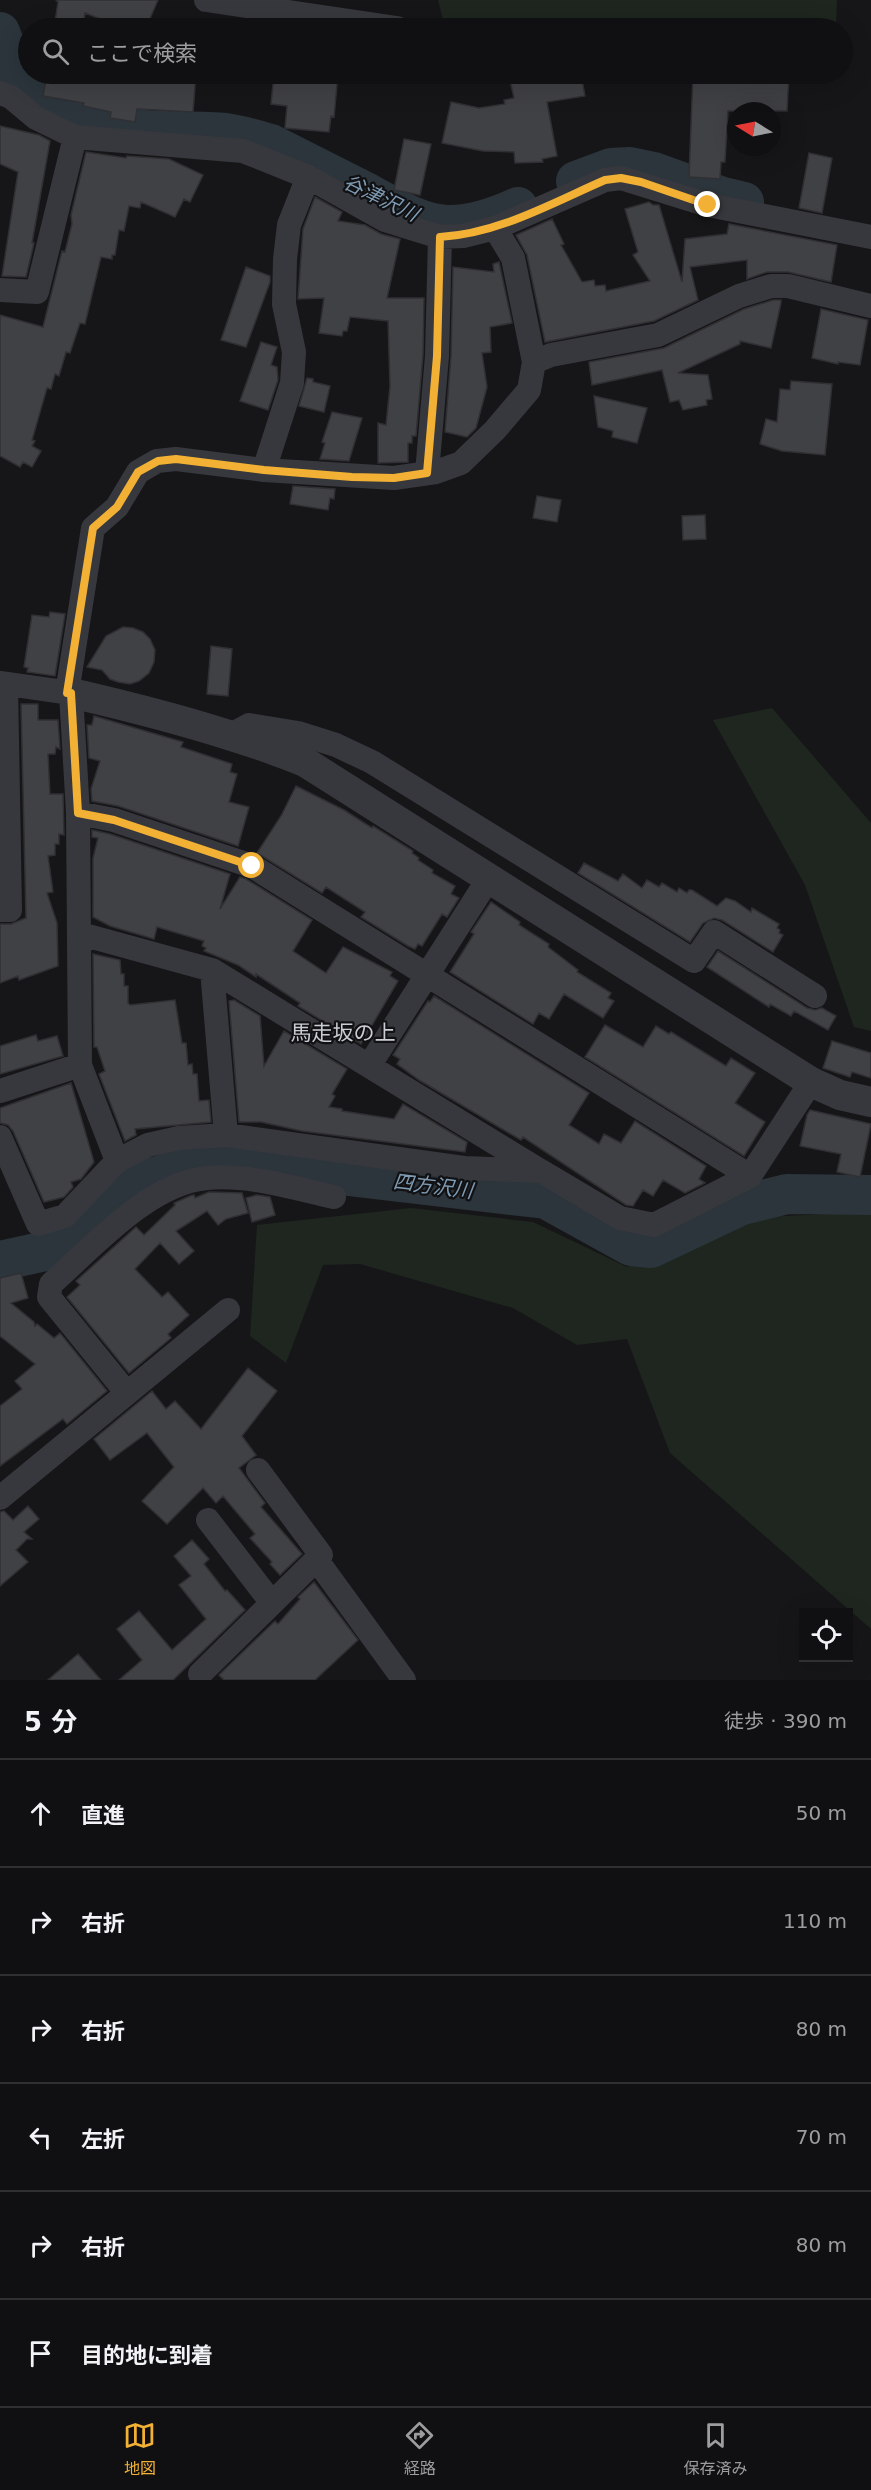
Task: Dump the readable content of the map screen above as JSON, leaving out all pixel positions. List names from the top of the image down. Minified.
{"districts":["馬走坂の上"],"water":["谷津沢川","四方沢川"],"north":"left","page":{"search":"ここで検索","heading":["5 分","徒歩 · 390 m"],"list":[["直進","50 m"],["右折","110 m"],["右折","80 m"],["左折","70 m"],["右折","80 m"],"目的地に到着"],"nav":["地図","経路","保存済み"]}}
